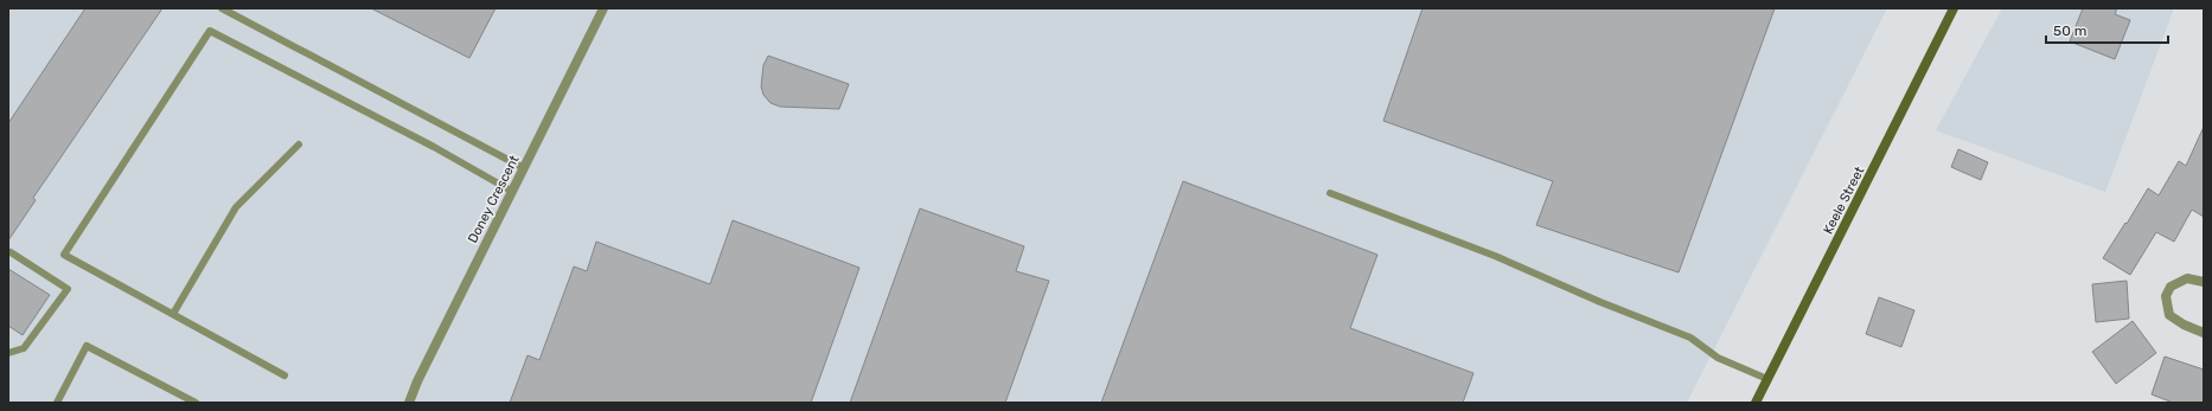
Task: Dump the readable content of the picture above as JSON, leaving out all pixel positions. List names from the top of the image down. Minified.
{"streets":{"main road":["Keele Street"],"street":["Doney Crescent"]},"scale_bar":"50 m"}
